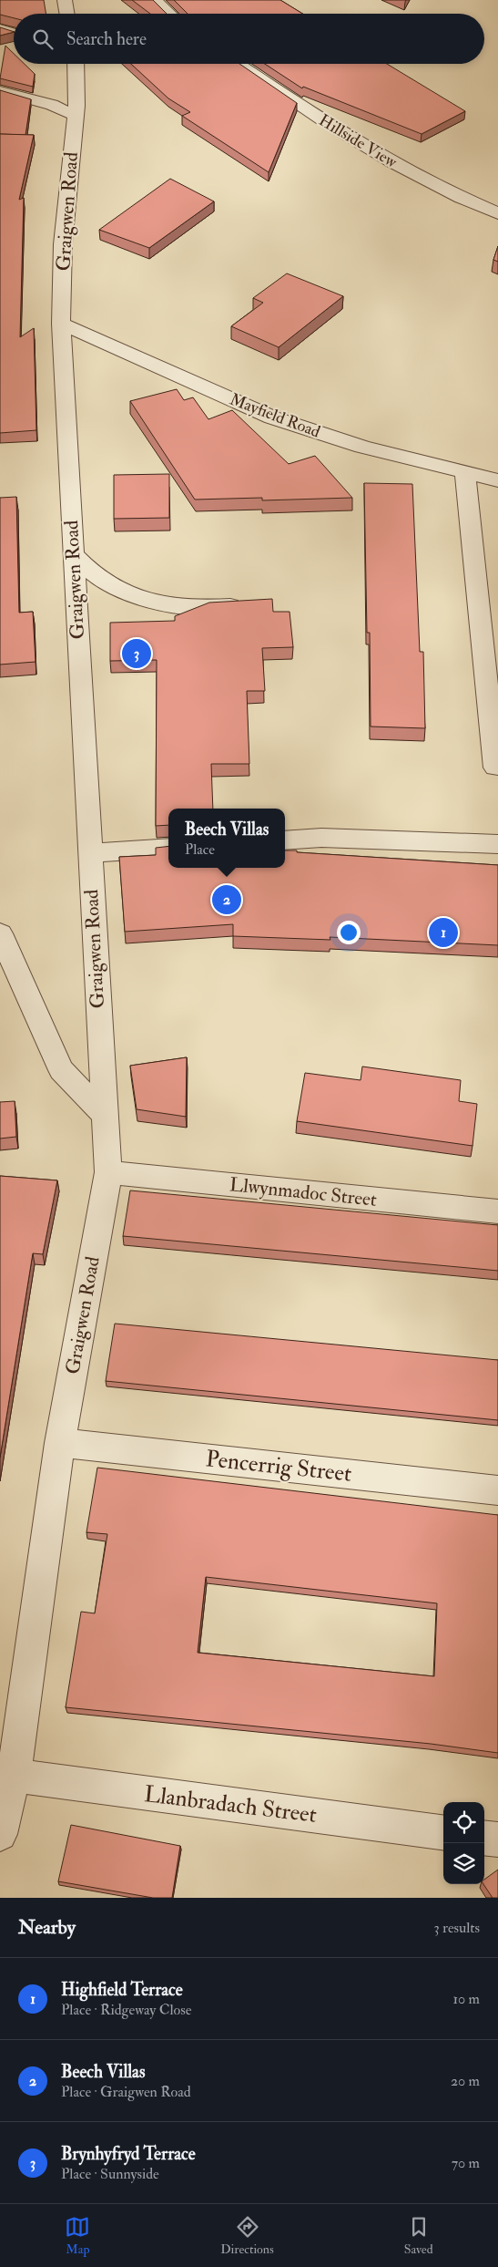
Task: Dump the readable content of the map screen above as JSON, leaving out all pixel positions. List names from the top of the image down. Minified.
{"streets":{"street":["Hillside View","Graigwen Road","Mayfield Road","Llwynmadoc Street","Pencerrig Street","Llanbradach Street"]},"crossings":[["Graigwen Road","Mayfield Road"],["Graigwen Road","Llwynmadoc Street"],["Graigwen Road","Pencerrig Street"],["Graigwen Road","Llanbradach Street"]],"page":{"search":"Search here","pins":["3","2","1"],"popup":["Beech Villas","Place"],"heading":["Nearby","3 results"],"list":[{"mark":"1","name":"Highfield Terrace","note":"Place · Ridgeway Close","value":"10 m"},{"mark":"2","name":"Beech Villas","note":"Place · Graigwen Road","value":"20 m"},{"mark":"3","name":"Brynhyfryd Terrace","note":"Place · Sunnyside","value":"70 m"}],"nav":["Map","Directions","Saved"]}}
